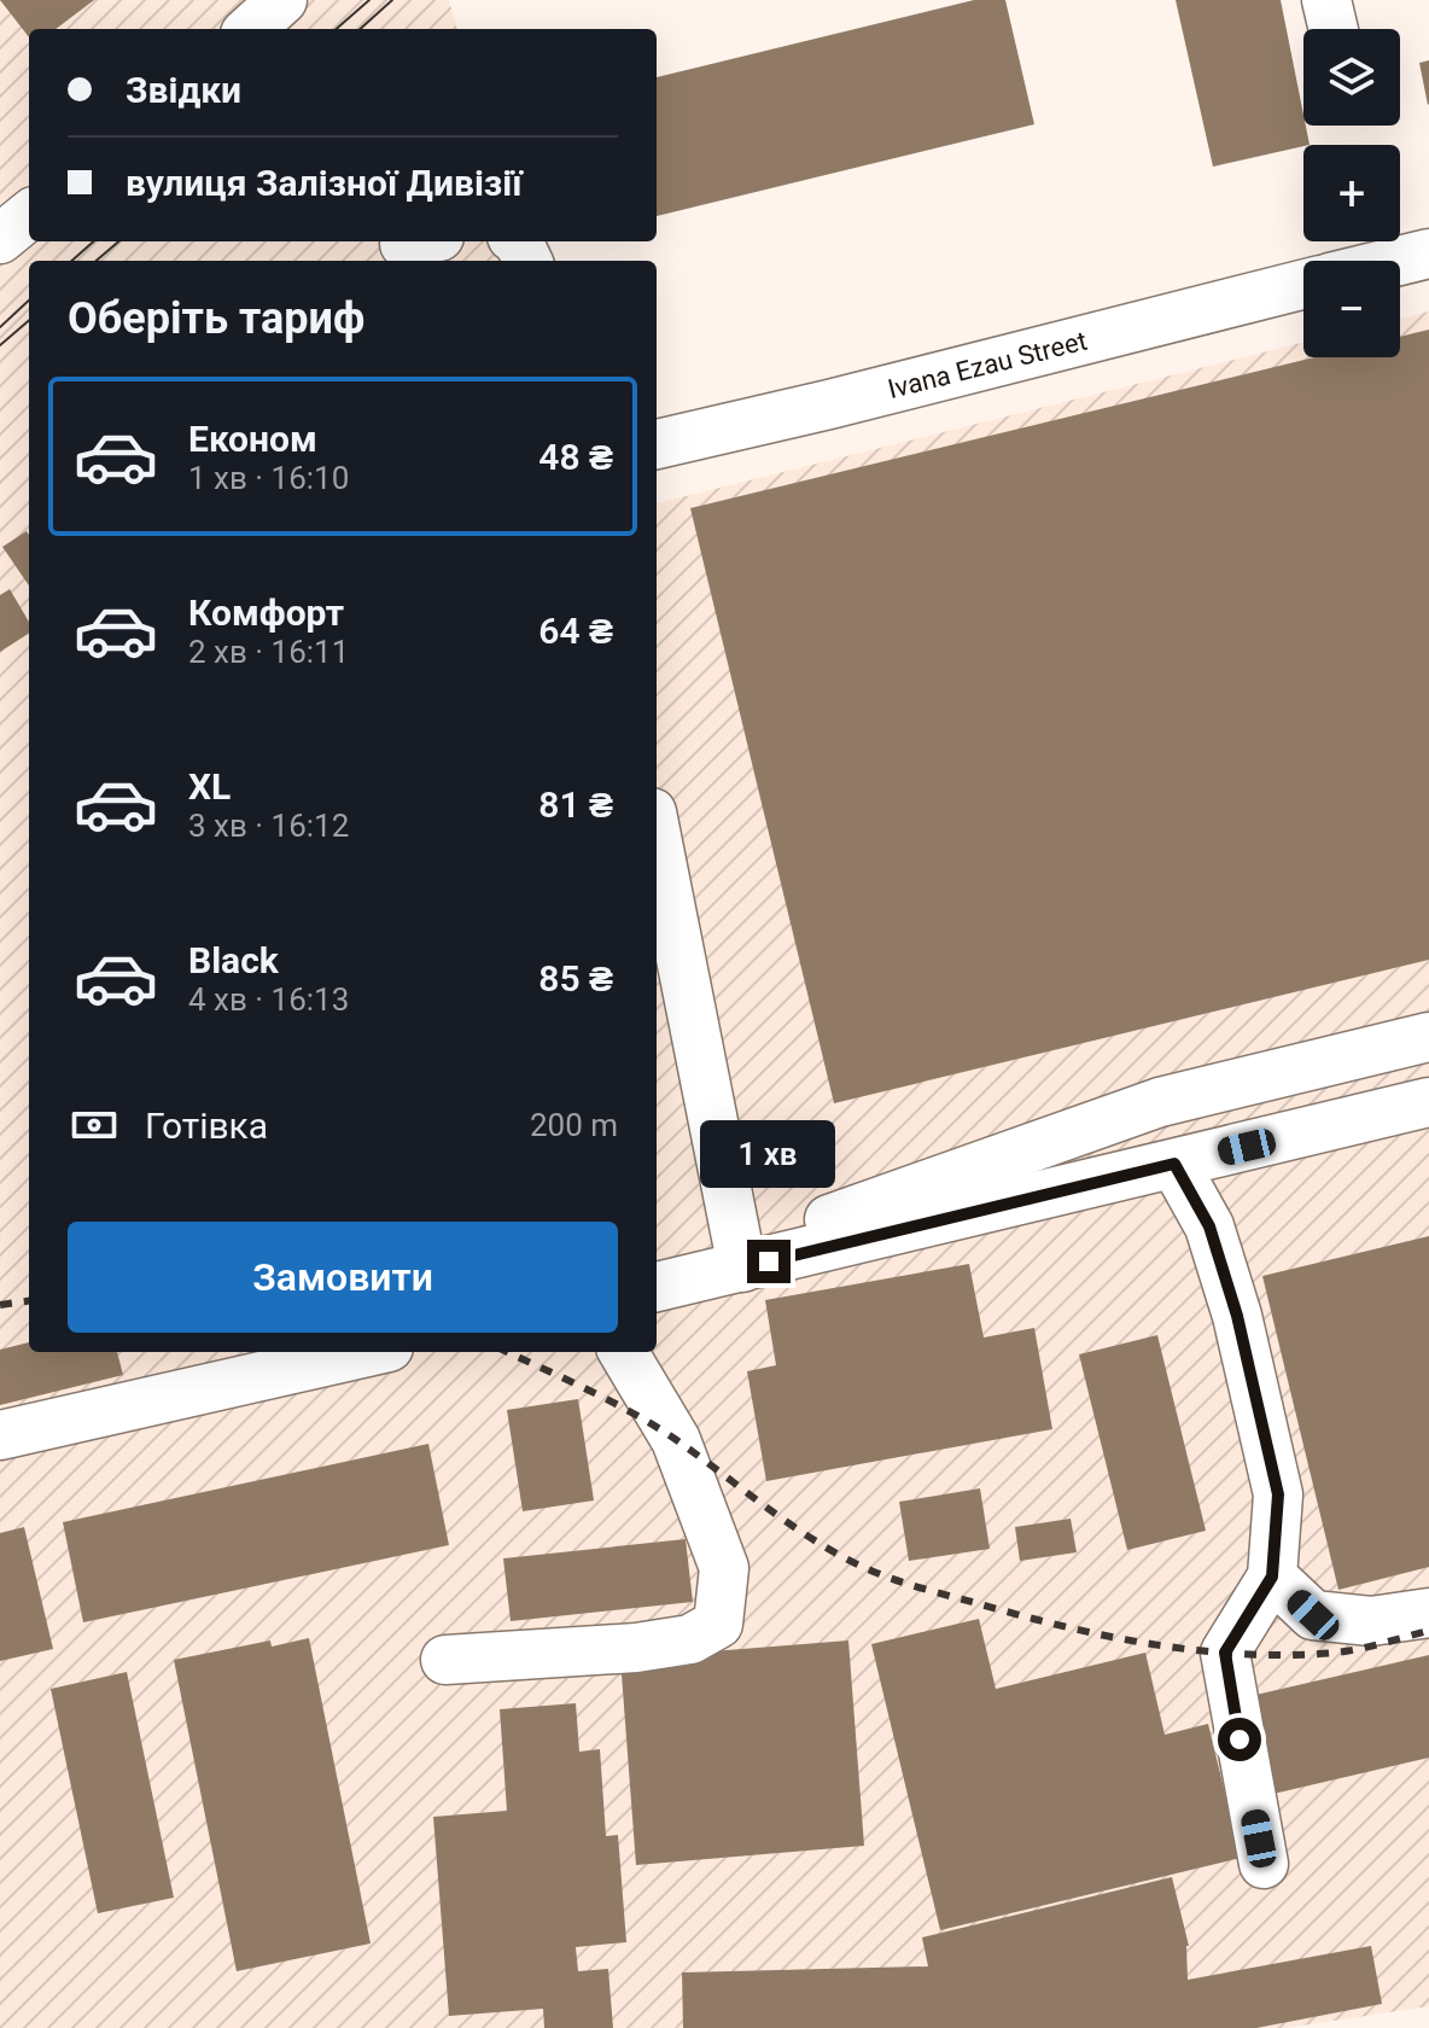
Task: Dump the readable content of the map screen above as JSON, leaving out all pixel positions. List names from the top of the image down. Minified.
{"streets":{"street":["Ivana Ezau Street"]},"page":{"map_buttons":["+","−"],"banner":["Звідки","вулиця Залізної Дивізії"],"heading":"Оберіть тариф","list":[{"name":"Економ","note":"1 хв · 16:10","value":"48 ₴"},{"name":"Комфорт","note":"2 хв · 16:11","value":"64 ₴"},{"name":"XL","note":"3 хв · 16:12","value":"81 ₴"},{"name":"Black","note":"4 хв · 16:13","value":"85 ₴"}],"pay":["Готівка","200 m"],"bubble":"1 хв","buttons":"Замовити"}}
